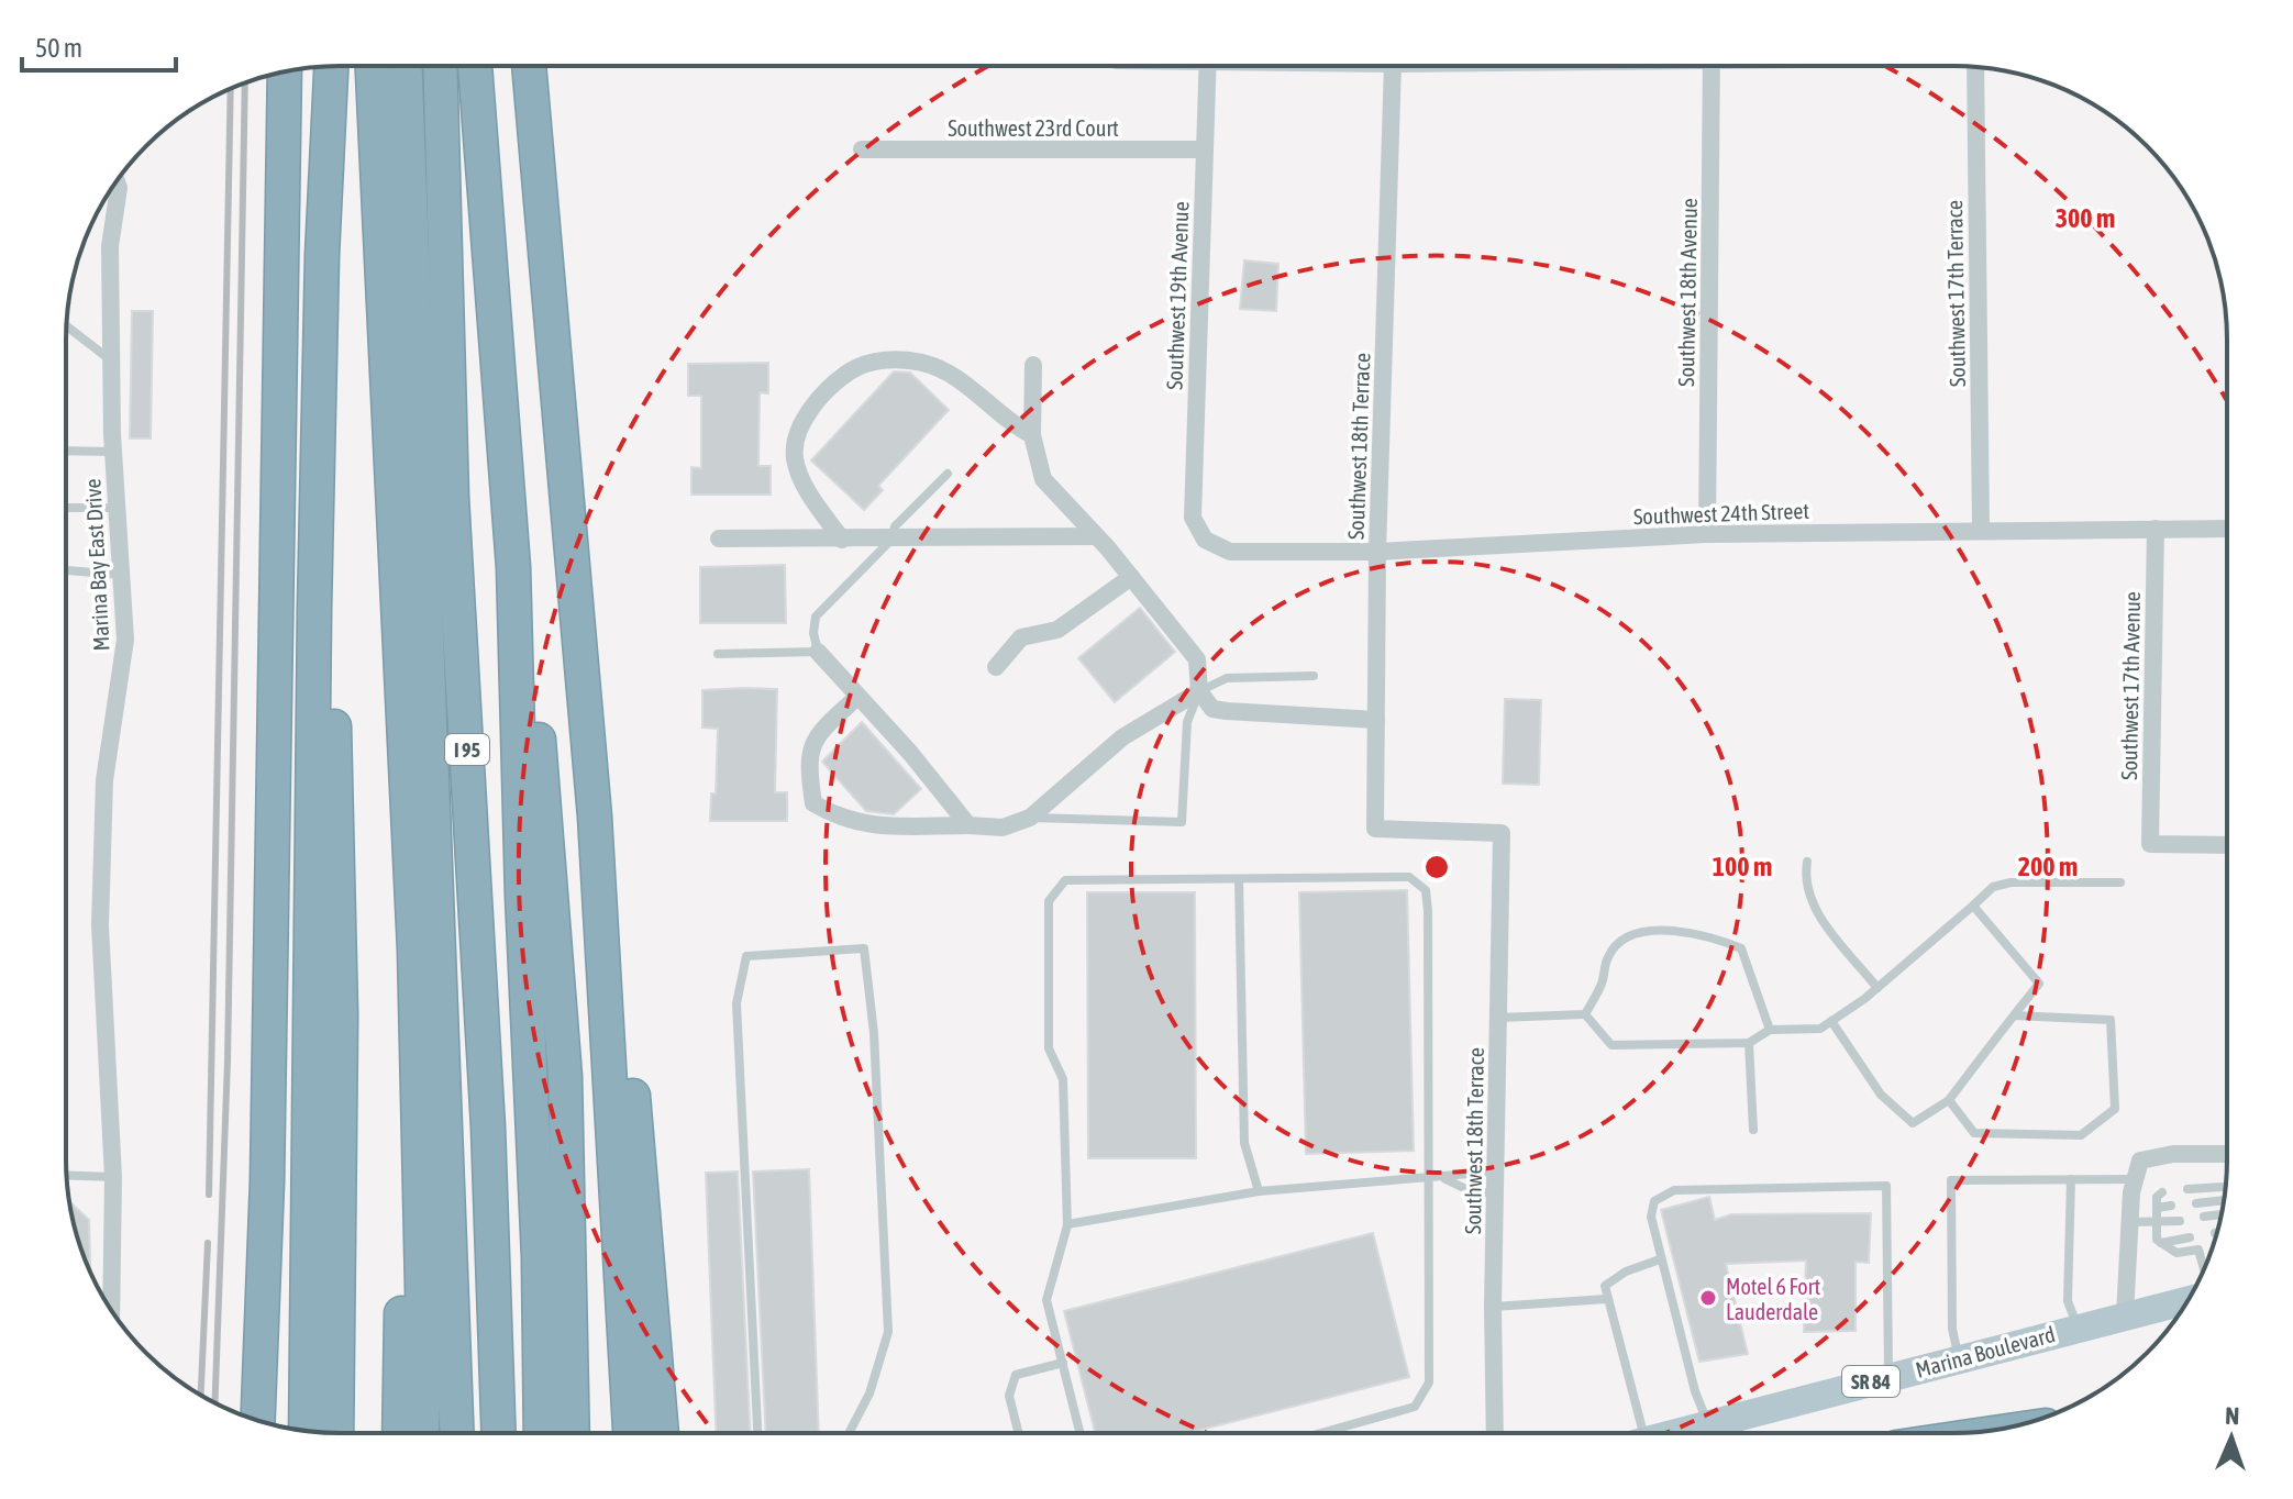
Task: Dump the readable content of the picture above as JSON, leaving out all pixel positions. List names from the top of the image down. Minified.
{"streets":{"highway":["I 95"],"main road":["Marina Boulevard","SR 84"],"street":["Southwest 23rd Court","Southwest 18th Avenue","Southwest 17th Terrace","Southwest 19th Avenue","Southwest 18th Terrace","Southwest 24th Street","Marina Bay East Drive","Southwest 17th Avenue"]},"crossings":[["Southwest 23rd Court","Southwest 19th Avenue"],["Southwest 18th Avenue","Southwest 24th Street"],["Southwest 17th Terrace","Southwest 24th Street"],["Southwest 19th Avenue","Southwest 24th Street"],["Southwest 18th Terrace","Southwest 24th Street"],["Southwest 24th Street","Southwest 17th Avenue"]],"places":["Motel 6 Fort Lauderdale"],"scale_bar":"50 m","north":"top","rings":["300 m","100 m","200 m"]}
